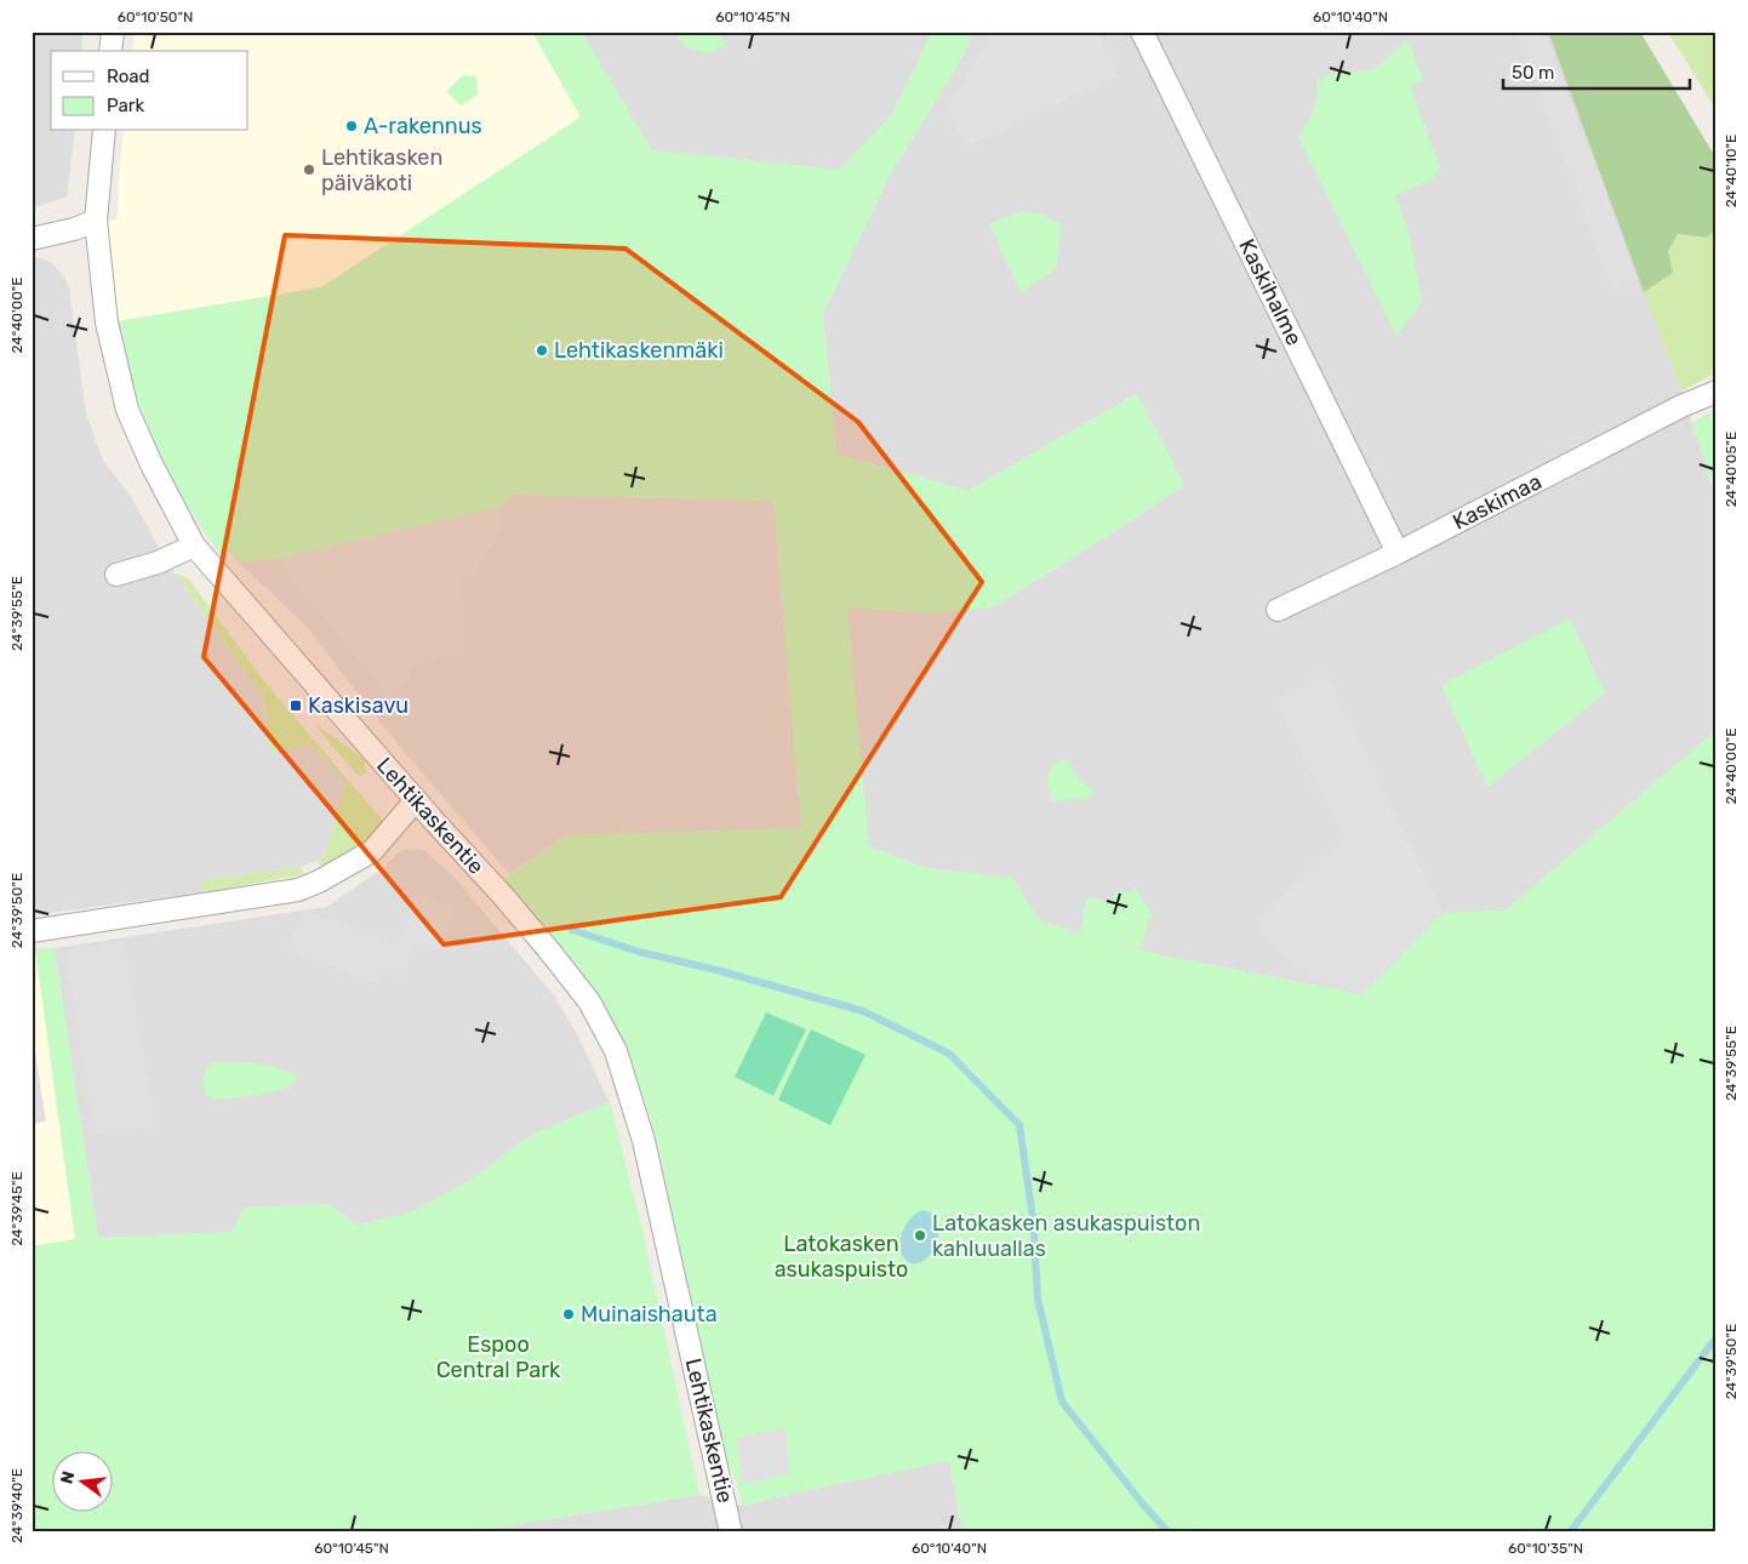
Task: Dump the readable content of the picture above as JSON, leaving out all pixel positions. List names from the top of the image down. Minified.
{"streets":{"street":["Kaskihalme","Kaskimaa","Lehtikaskentie"]},"crossings":[["Kaskihalme","Kaskimaa"]],"parks":["Latokasken asukaspuisto","Espoo Central Park"],"places":{"other":["A-rakennus","Lehtikasken päiväkoti","Lehtikaskenmäki","Latokasken asukaspuiston kahluuallas","Muinaishauta"],"transit":["Kaskisavu"]},"legend":["Road","Park"],"scale_bar":"50 m","north":"left","coordinates":["60°10'50\"N","60°10'45\"N","60°10'40\"N","24°40'10\"E","24°40'00\"E","24°40'05\"E","24°39'55\"E","24°39'50\"E","24°39'45\"E","24°39'40\"E","60°10'35\"N"]}
